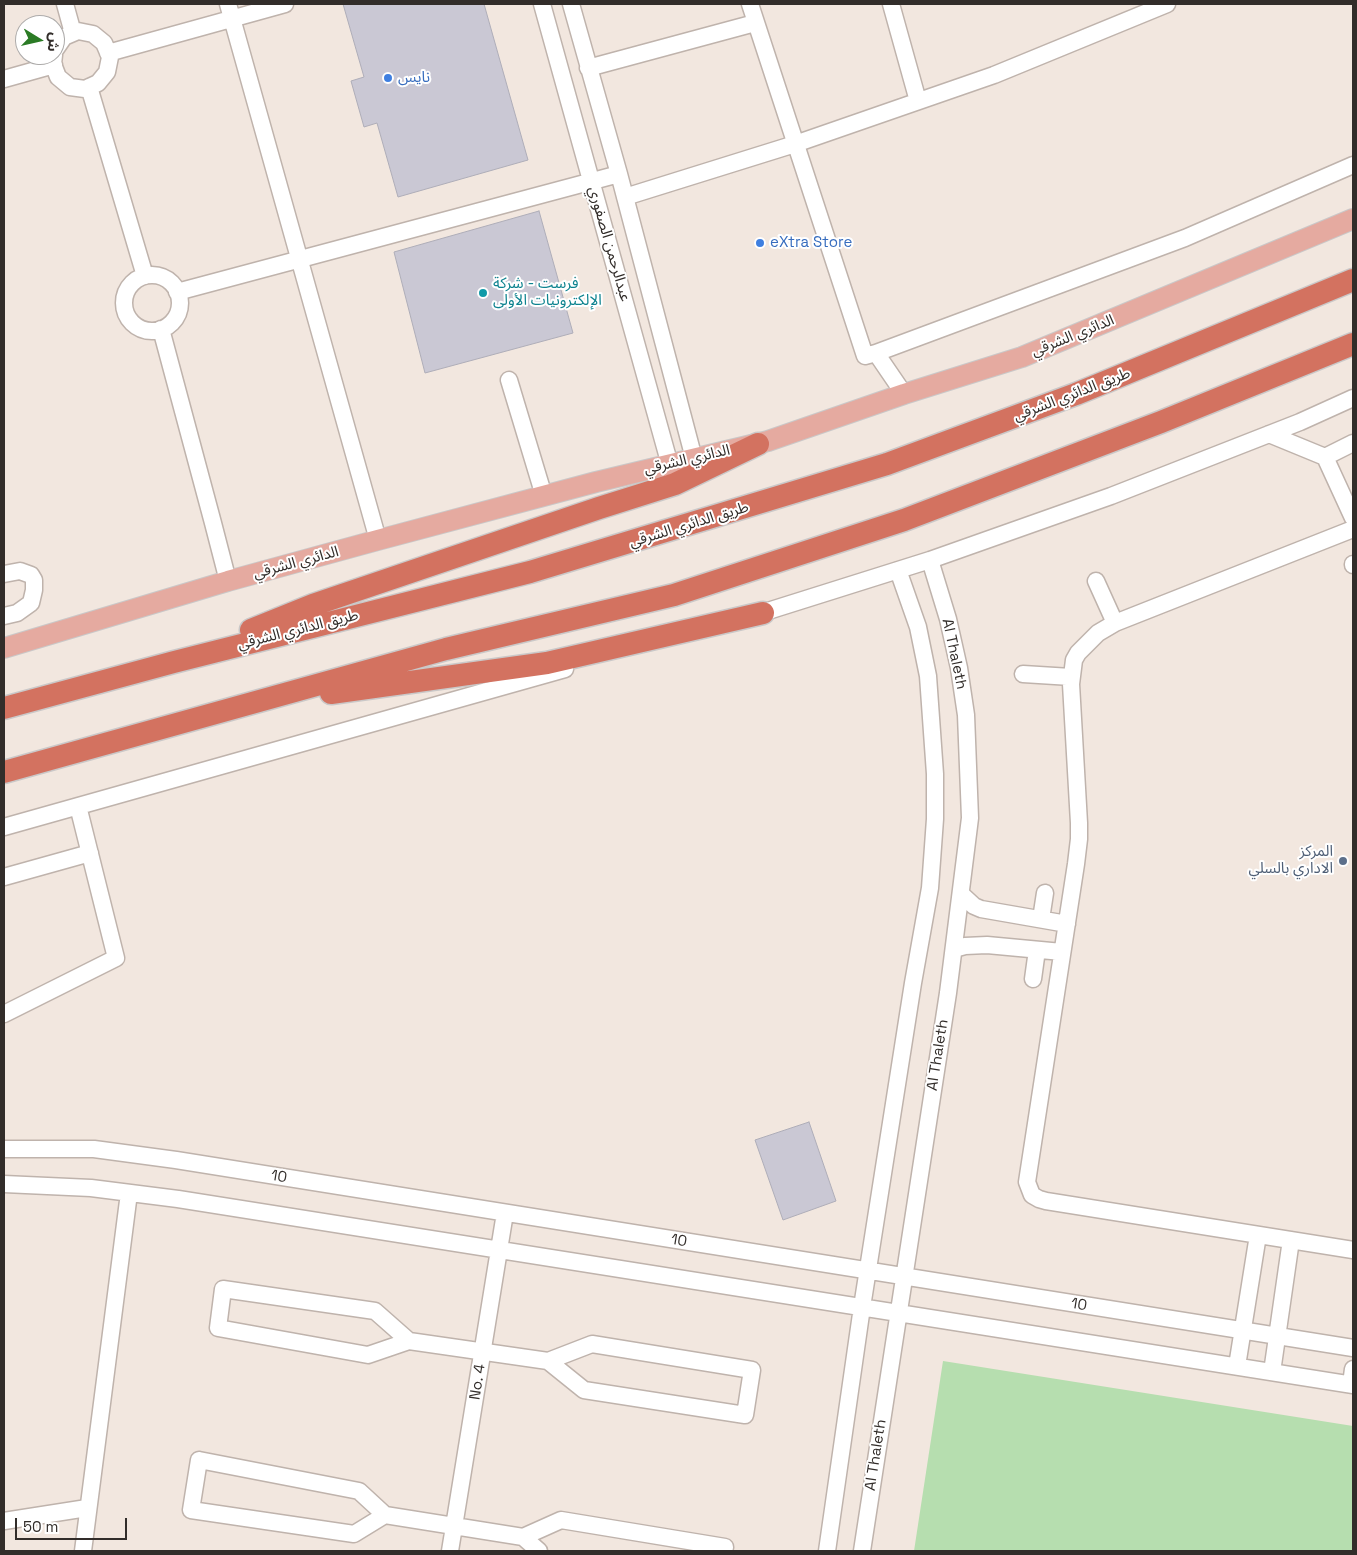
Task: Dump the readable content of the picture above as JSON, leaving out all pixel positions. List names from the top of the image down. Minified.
{"streets":{"highway":["طريق الدائري الشرقي"],"main road":["الدائري الشرقي"],"street":["عبدالرحمن الصفوري","Al Thaleth","10","No. 4"]},"crossings":[["عبدالرحمن الصفوري","الدائري الشرقي"],["Al Thaleth","10"],["10","No. 4"]],"places":["نايس","eXtra Store","فرست - شركة الإلكترونيات الأولى","المركز الاداري بالسلي"],"scale_bar":"50 m","north":"right"}
